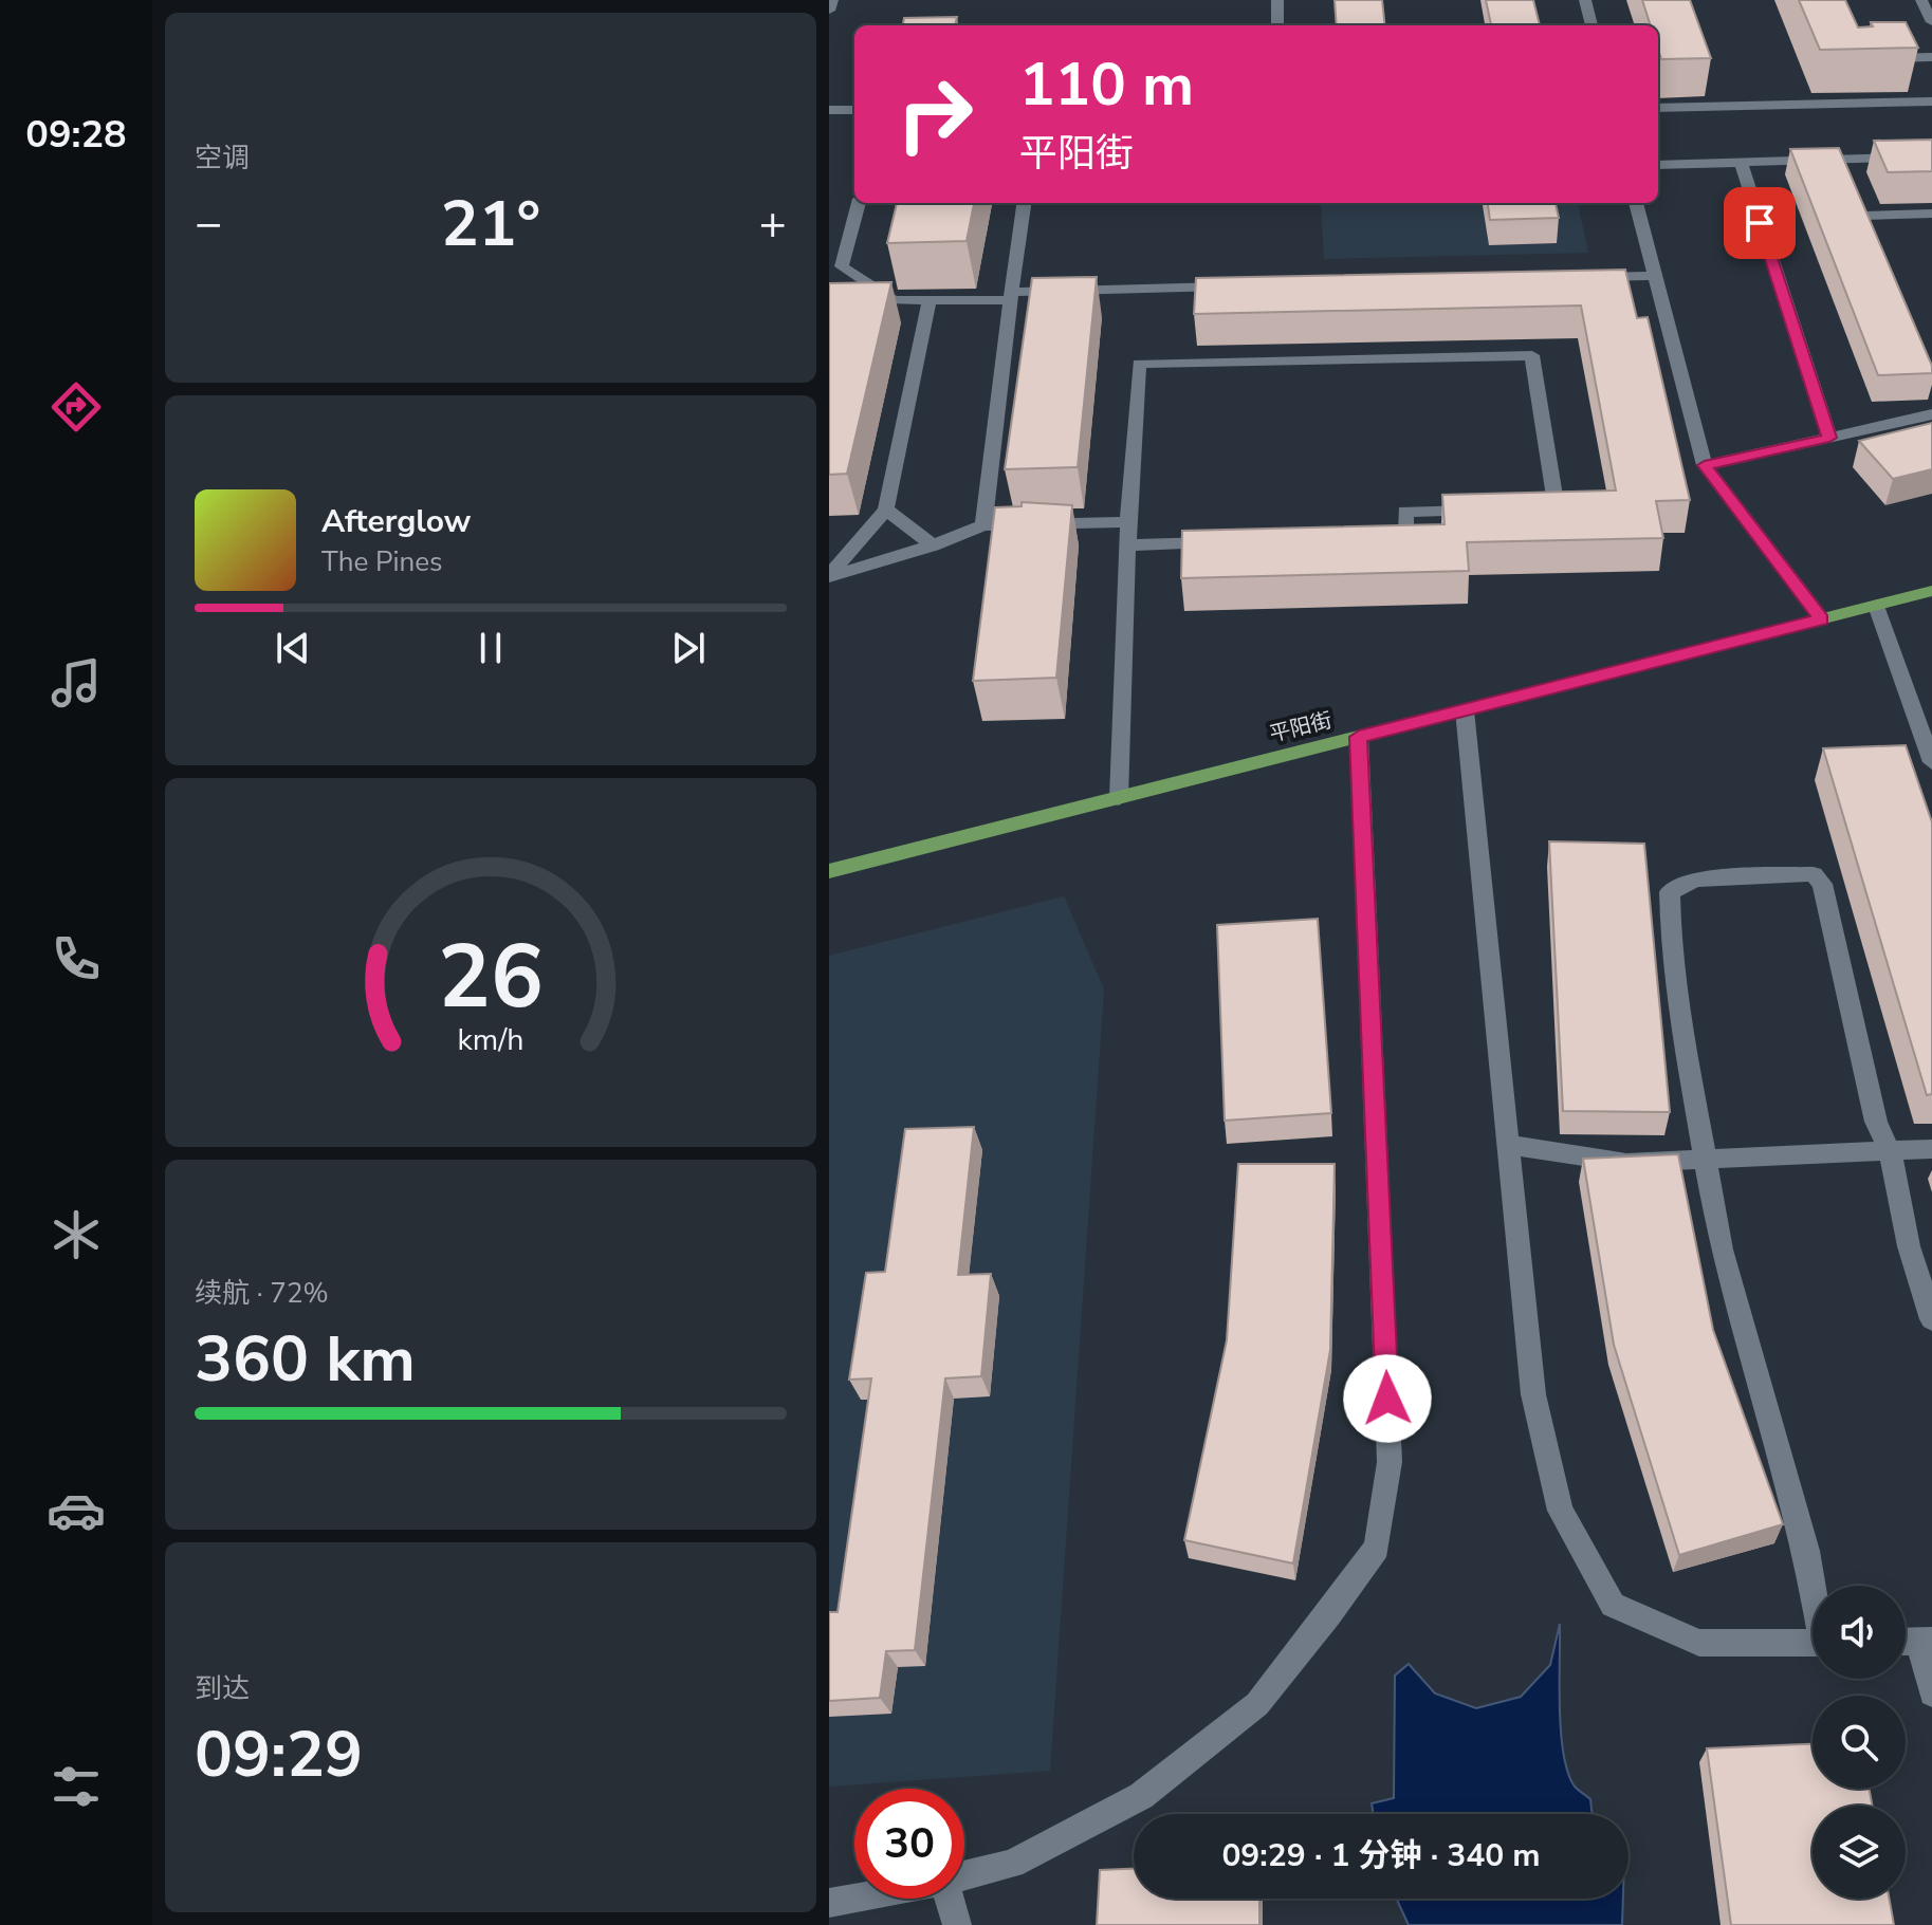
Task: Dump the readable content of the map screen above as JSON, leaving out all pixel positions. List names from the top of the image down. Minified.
{"streets":{"main road":["平阳街"]},"page":{"tabs":"09:28","tile":["空调",["续航 · 72%","360 km"],["到达","09:29"]],"turn":["110 m","平阳街"],"heat":["−","21°","+"],"song":["Afterglow","The Pines"],"limit":"30","trip":"09:29 · 1 分钟 · 340 m","gauge":["26","km/h"]}}
